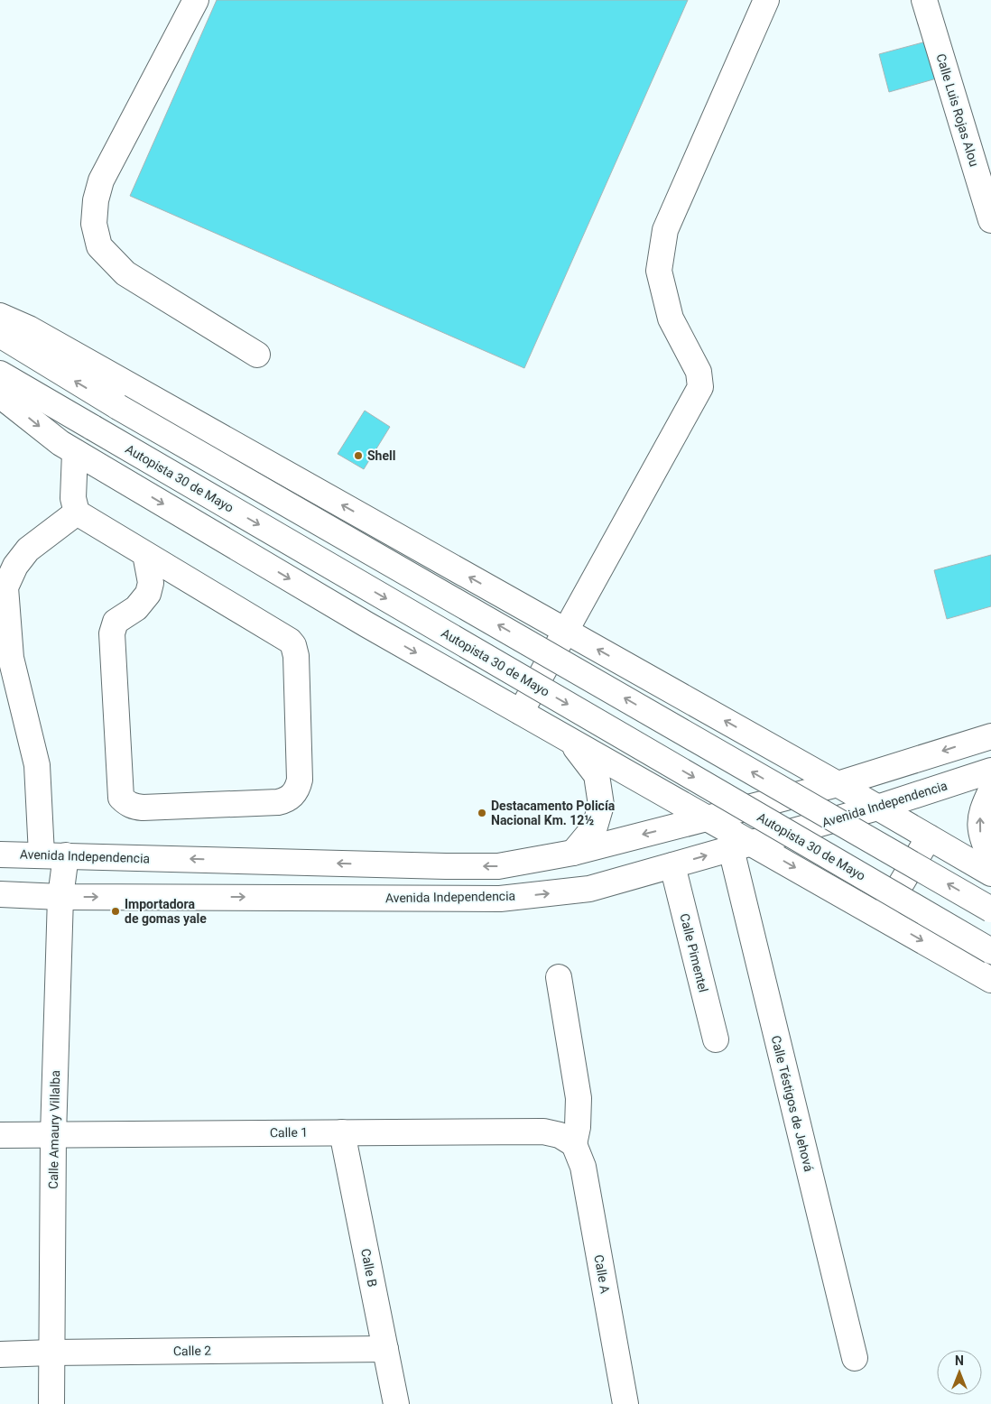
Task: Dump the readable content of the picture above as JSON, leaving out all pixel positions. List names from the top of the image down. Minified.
{"streets":{"main road":["Calle Luis Rojas Alou","Autopista 30 de Mayo","Avenida Independencia","Calle Pimentel","Calle Téstigos de Jehová","Calle Amaury Villalba","Calle 1","Calle B","Calle A","Calle 2"]},"crossings":[["Avenida Independencia","Calle Pimentel"],["Avenida Independencia","Calle Téstigos de Jehová"],["Avenida Independencia","Calle Amaury Villalba"],["Calle Amaury Villalba","Calle 1"],["Calle Amaury Villalba","Calle 2"],["Calle 1","Calle B"],["Calle 1","Calle A"],["Calle B","Calle 2"]],"places":["Shell","Destacamento Policía Nacional Km. 12½","Importadora de gomas yale"],"north":"top"}
